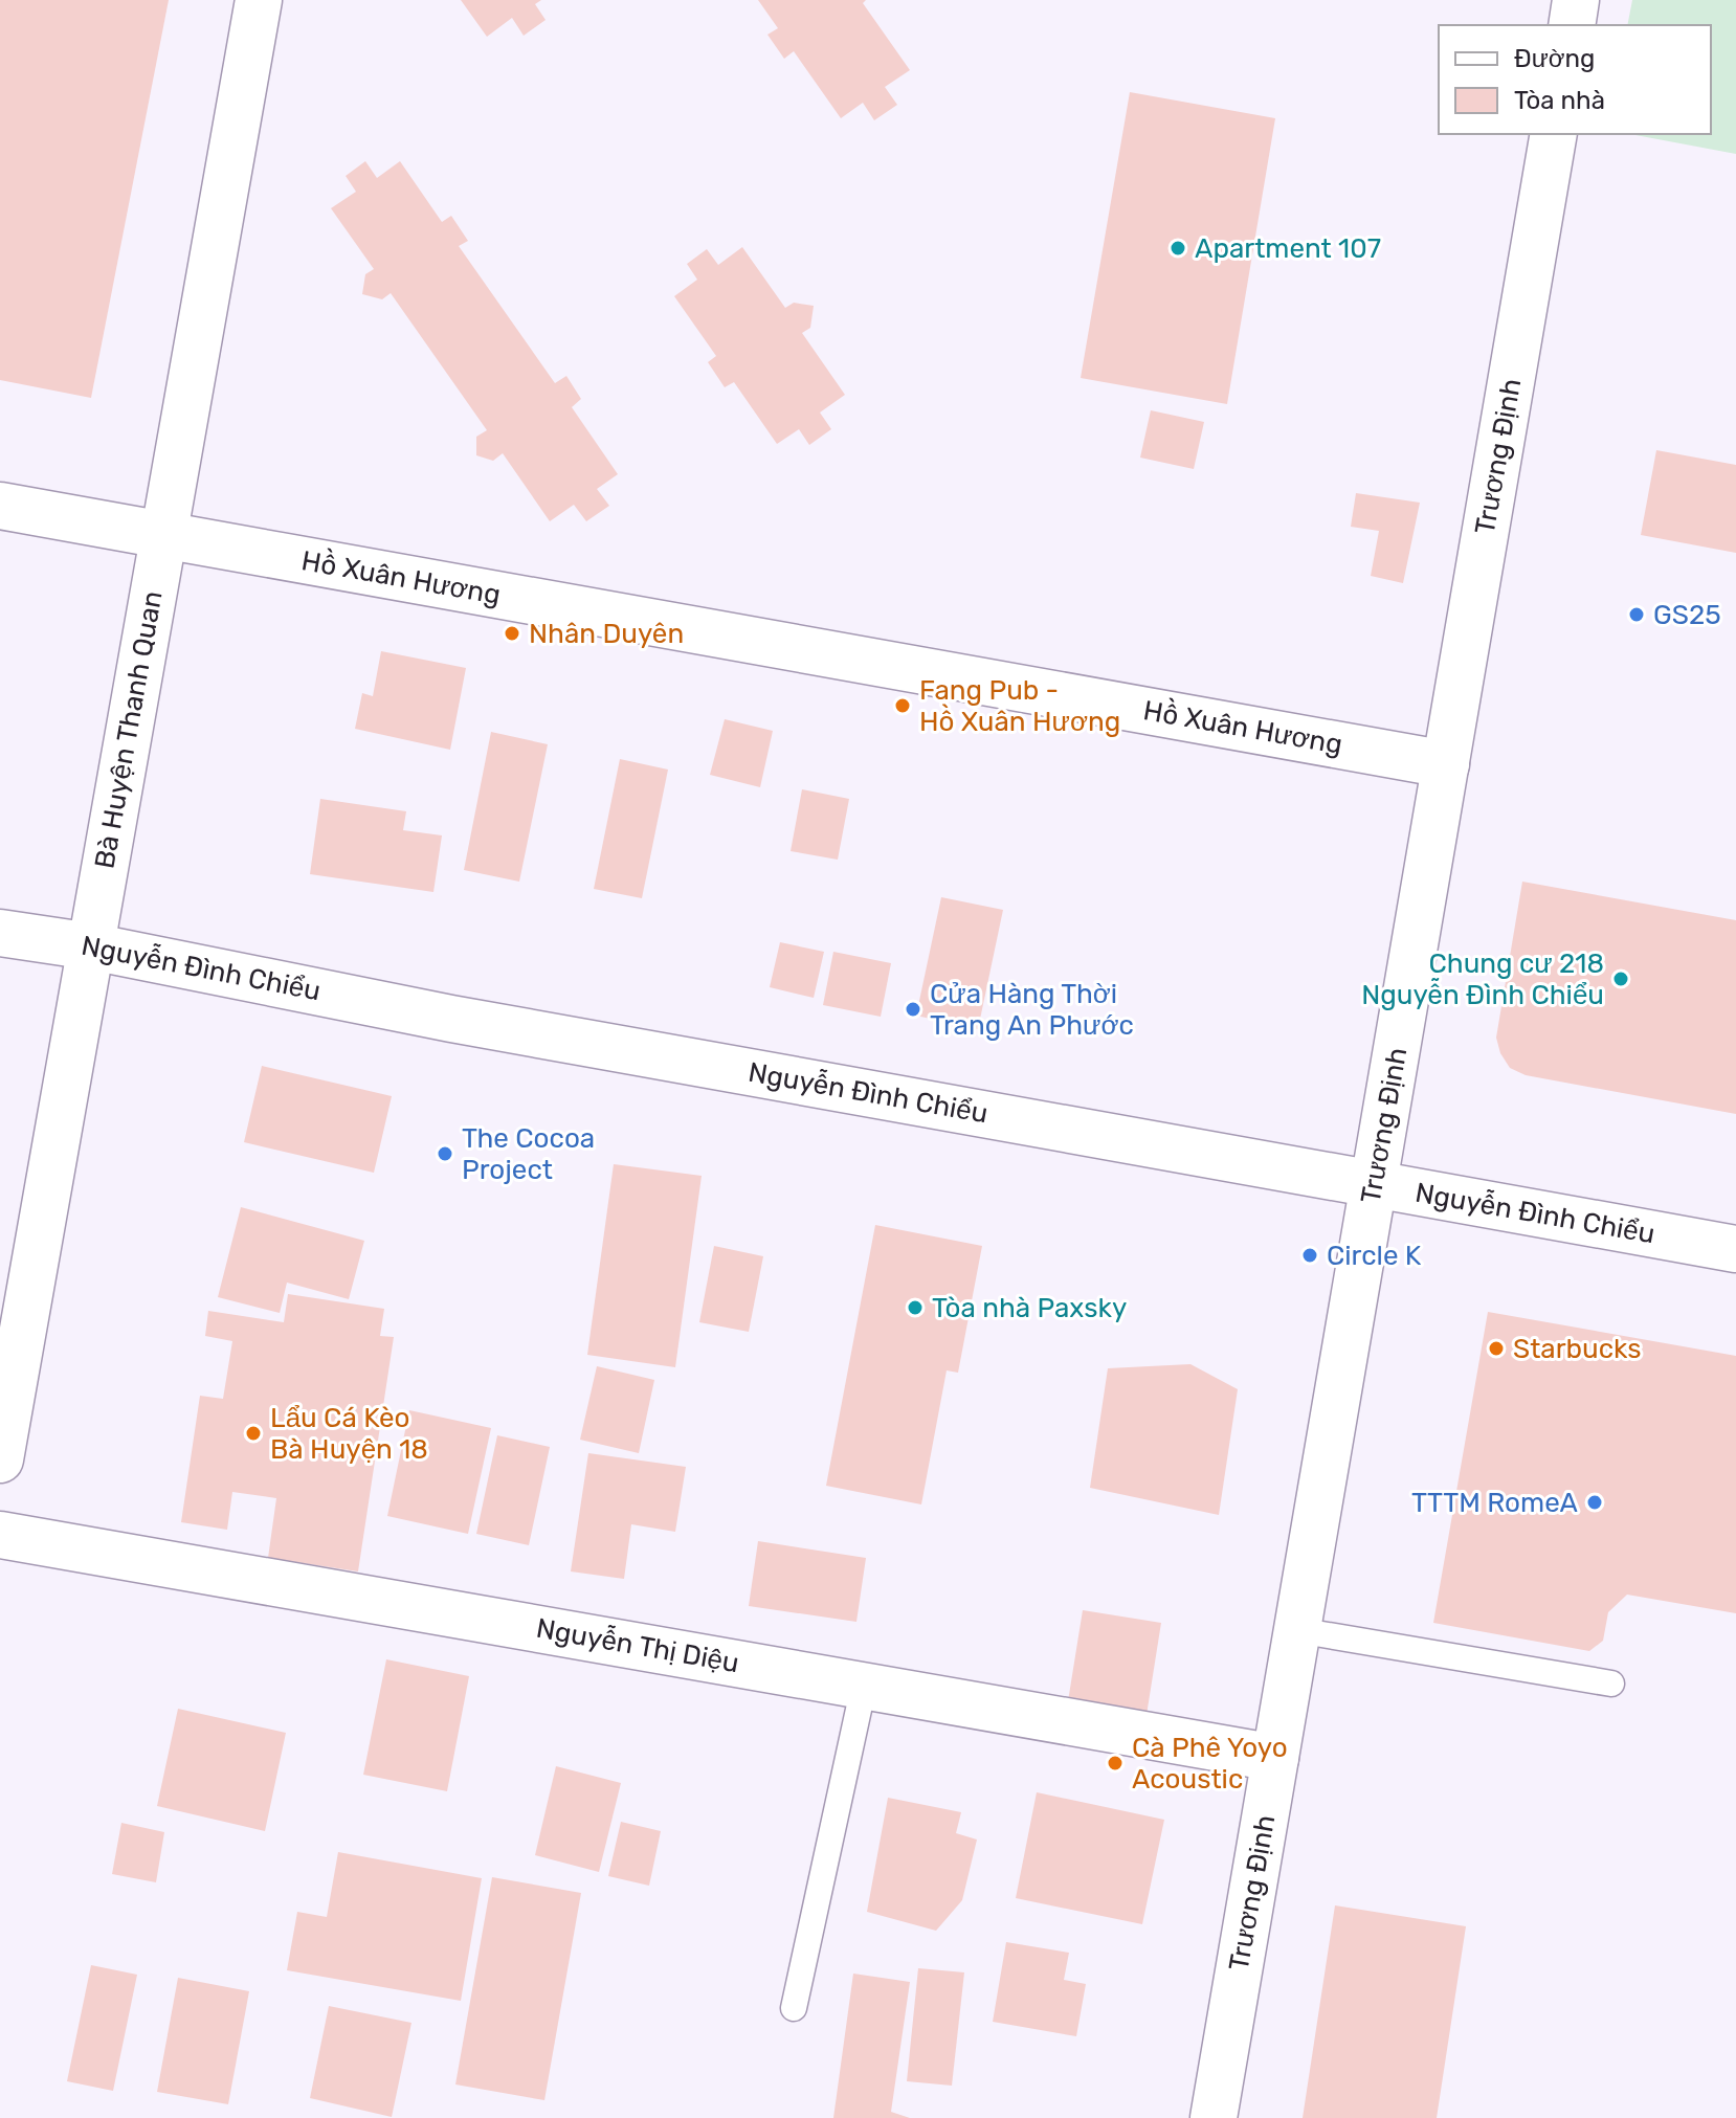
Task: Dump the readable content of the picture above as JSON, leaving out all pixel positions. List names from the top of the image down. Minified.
{"streets":{"street":["Trương Định","Hồ Xuân Hương","Bà Huyện Thanh Quan","Nguyễn Đình Chiểu","Nguyễn Thị Diệu"]},"crossings":[["Trương Định","Hồ Xuân Hương"],["Trương Định","Nguyễn Đình Chiểu"],["Trương Định","Nguyễn Thị Diệu"],["Hồ Xuân Hương","Bà Huyện Thanh Quan"],["Bà Huyện Thanh Quan","Nguyễn Đình Chiểu"]],"places":["Apartment 107","GS25","Nhân Duyên","Fang Pub - Hồ Xuân Hương","Chung cư 218 Nguyễn Đình Chiểu","Cửa Hàng Thời Trang An Phước","The Cocoa Project","Circle K","Tòa nhà Paxsky","Starbucks","Lẩu Cá Kèo Bà Huyện 18","TTTM RomeA","Cà Phê Yoyo Acoustic"],"legend":["Đường","Tòa nhà"]}
